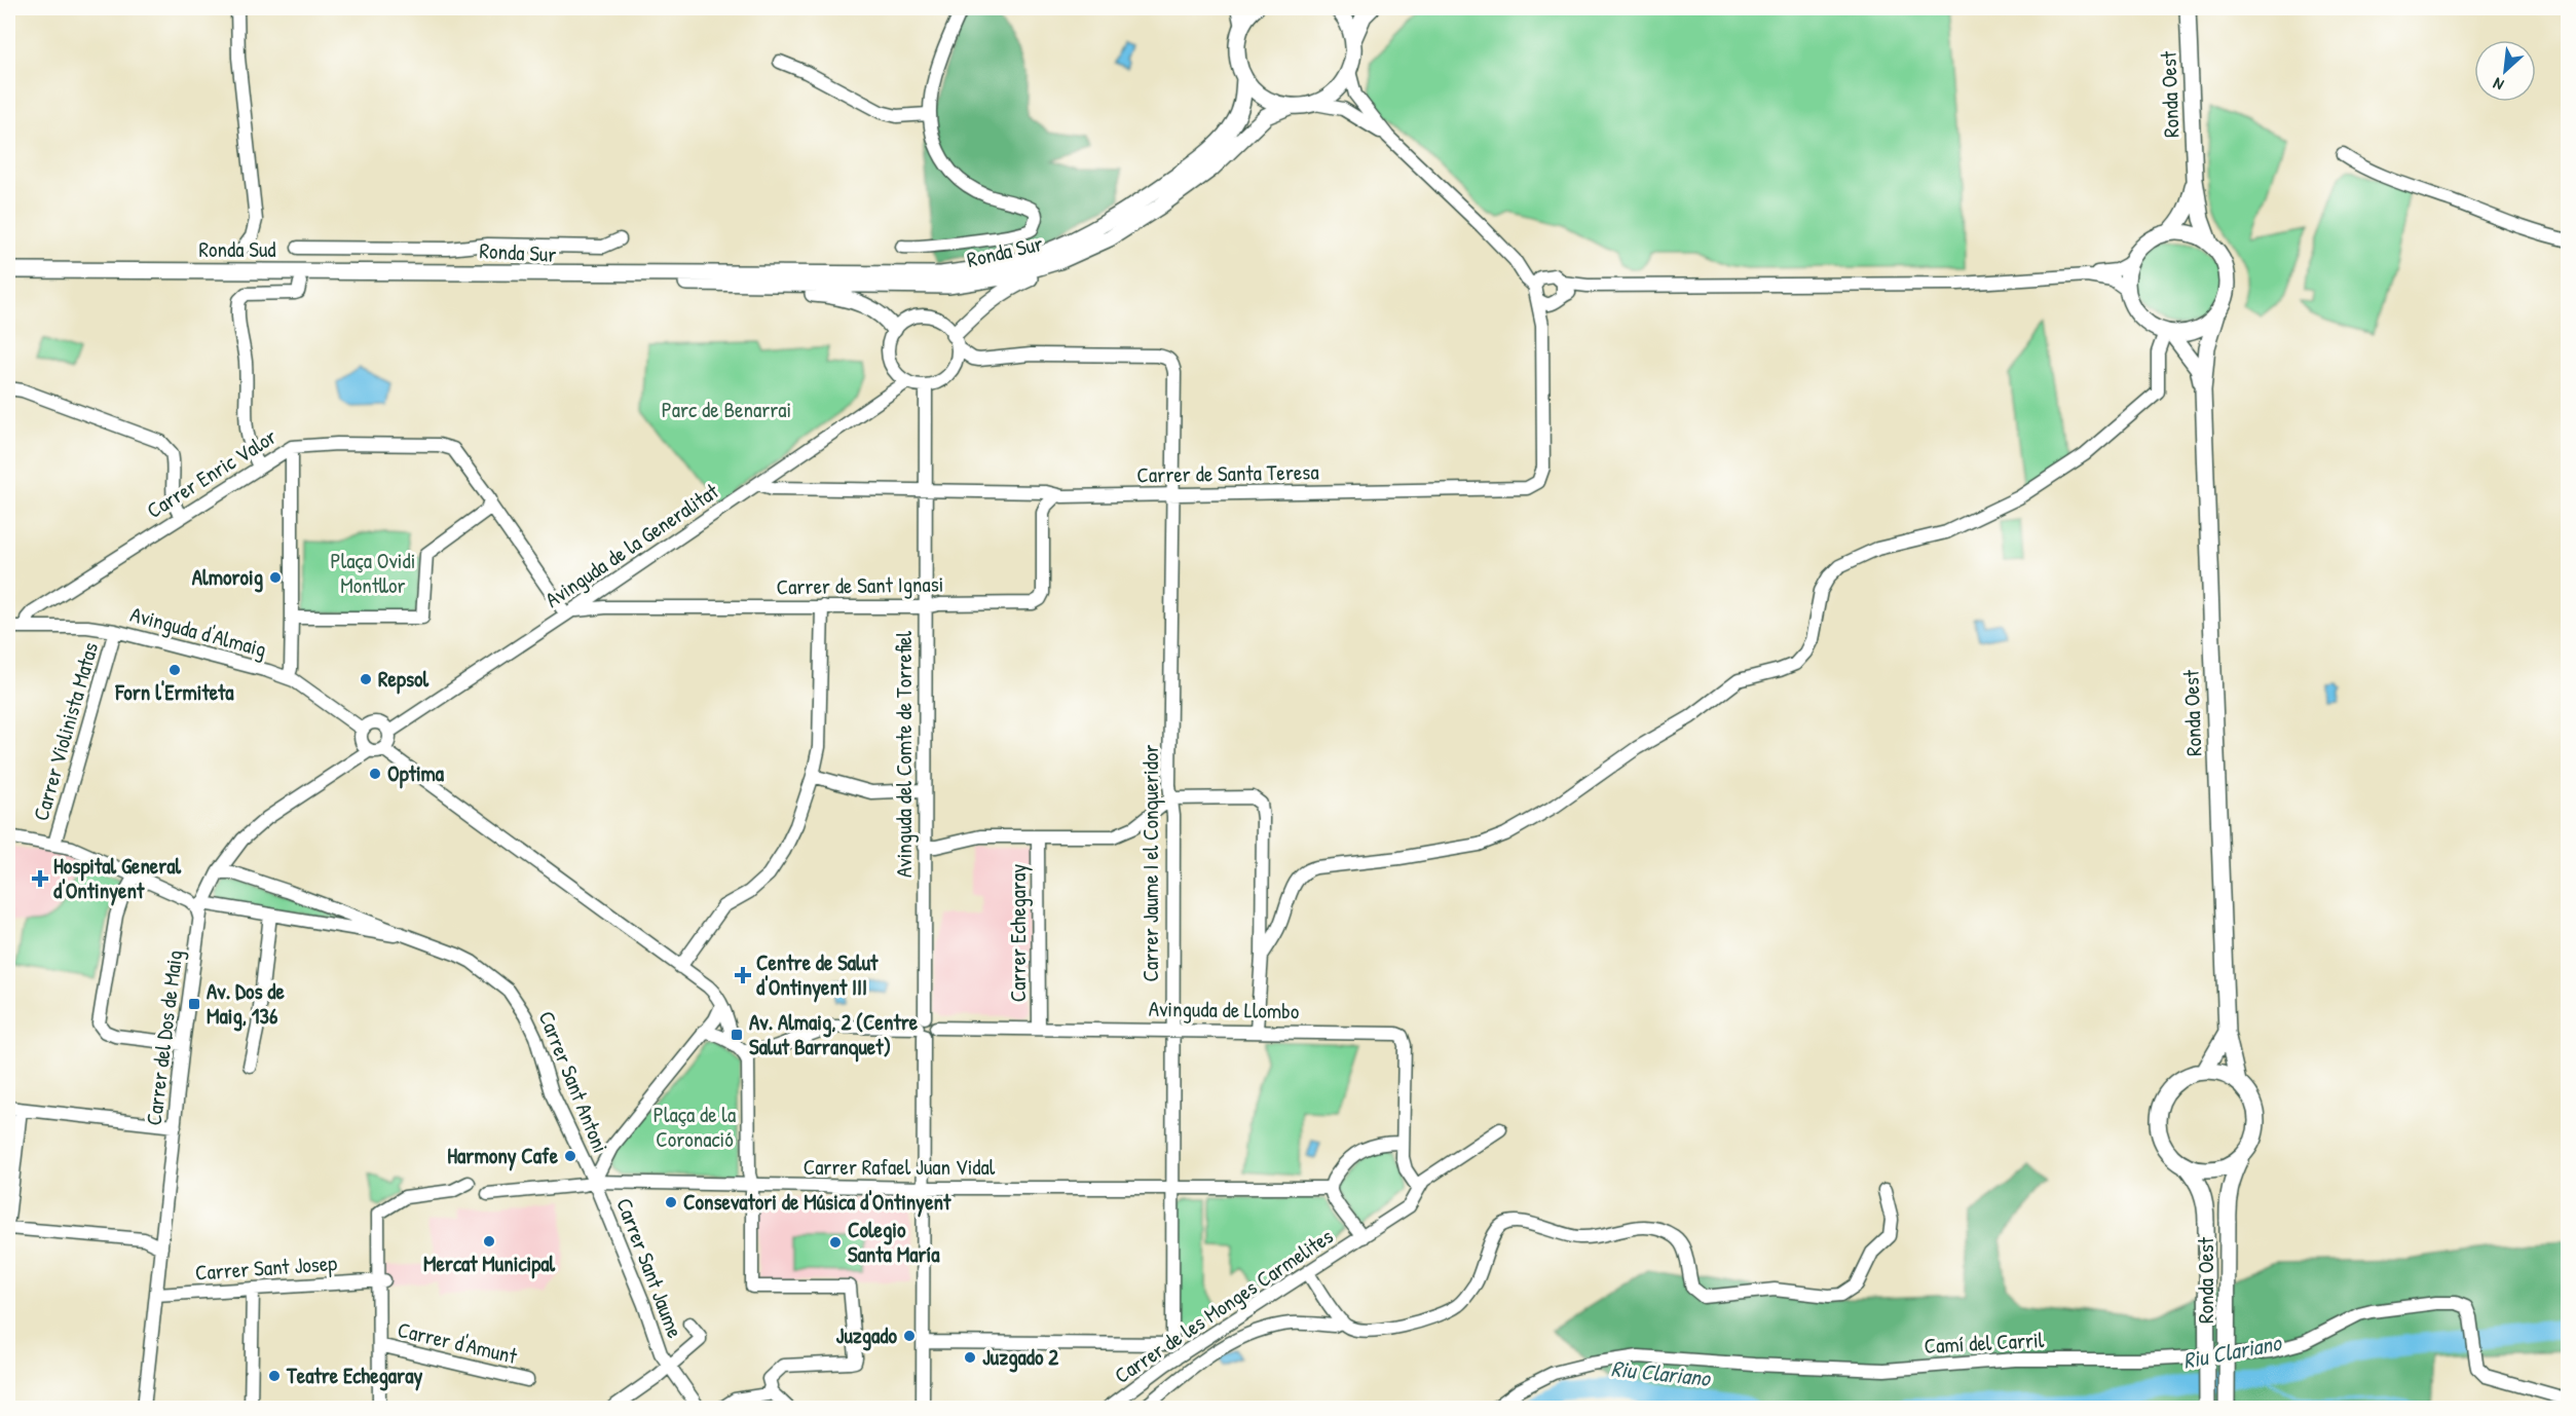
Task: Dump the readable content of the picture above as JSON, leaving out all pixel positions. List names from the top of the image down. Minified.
{"streets":{"main road":["Ronda Oest","Ronda Sud","Ronda Sur"],"street":["Carrer Enric Valor","Carrer de Santa Teresa","Avinguda de la Generalitat","Carrer de Sant Ignasi","Avinguda d'Almaig","Carrer Violinista Matas","Avinguda del Comte de Torrefiel","Carrer Jaume I el Conqueridor","Carrer Echegaray","Avinguda de Llombo","Carrer del Dos de Maig","Carrer Sant Antoni","Carrer Rafael Juan Vidal","Carrer Sant Josep","Carrer Sant Jaume","Carrer de les Monges Carmelites","Carrer d'Amunt","Camí del Carril"]},"crossings":[["Ronda Sud","Ronda Sur"],["Carrer Enric Valor","Avinguda de la Generalitat"],["Carrer Enric Valor","Carrer de Sant Ignasi"],["Carrer Enric Valor","Avinguda d'Almaig"],["Carrer de Santa Teresa","Avinguda de la Generalitat"],["Carrer de Santa Teresa","Carrer de Sant Ignasi"],["Carrer de Santa Teresa","Avinguda del Comte de Torrefiel"],["Carrer de Santa Teresa","Carrer Jaume I el Conqueridor"],["Avinguda de la Generalitat","Carrer de Sant Ignasi"],["Avinguda de la Generalitat","Avinguda d'Almaig"],["Avinguda de la Generalitat","Avinguda del Comte de Torrefiel"],["Avinguda de la Generalitat","Carrer del Dos de Maig"],["Carrer de Sant Ignasi","Avinguda del Comte de Torrefiel"],["Avinguda d'Almaig","Carrer Violinista Matas"],["Avinguda d'Almaig","Carrer del Dos de Maig"],["Avinguda del Comte de Torrefiel","Avinguda de Llombo"],["Avinguda del Comte de Torrefiel","Carrer Rafael Juan Vidal"],["Carrer Jaume I el Conqueridor","Avinguda de Llombo"],["Carrer Jaume I el Conqueridor","Carrer Rafael Juan Vidal"],["Carrer Echegaray","Avinguda de Llombo"],["Avinguda de Llombo","Carrer de les Monges Carmelites"],["Carrer del Dos de Maig","Carrer Sant Antoni"],["Carrer del Dos de Maig","Carrer Sant Josep"],["Carrer Sant Antoni","Carrer Rafael Juan Vidal"],["Carrer Sant Antoni","Carrer Sant Jaume"],["Carrer Rafael Juan Vidal","Carrer Sant Jaume"]],"water":["Riu Clariano"],"parks":["Parc de Benarrai","Plaça Ovidi Montllor","Plaça de la Coronació"],"places":{"other":["Almoroig","Forn l'Ermiteta","Repsol","Optima","Harmony Cafe","Consevatori de Música d'Ontinyent","Mercat Municipal","Colegio Santa María","Juzgado","Juzgado 2","Teatre Echegaray"],"health":["Hospital General d'Ontinyent","Centre de Salut d'Ontinyent III"],"transit":["Av. Dos de Maig, 136","Av. Almaig, 2 (Centre Salut Barranquet)"]},"north":"bottom left"}
